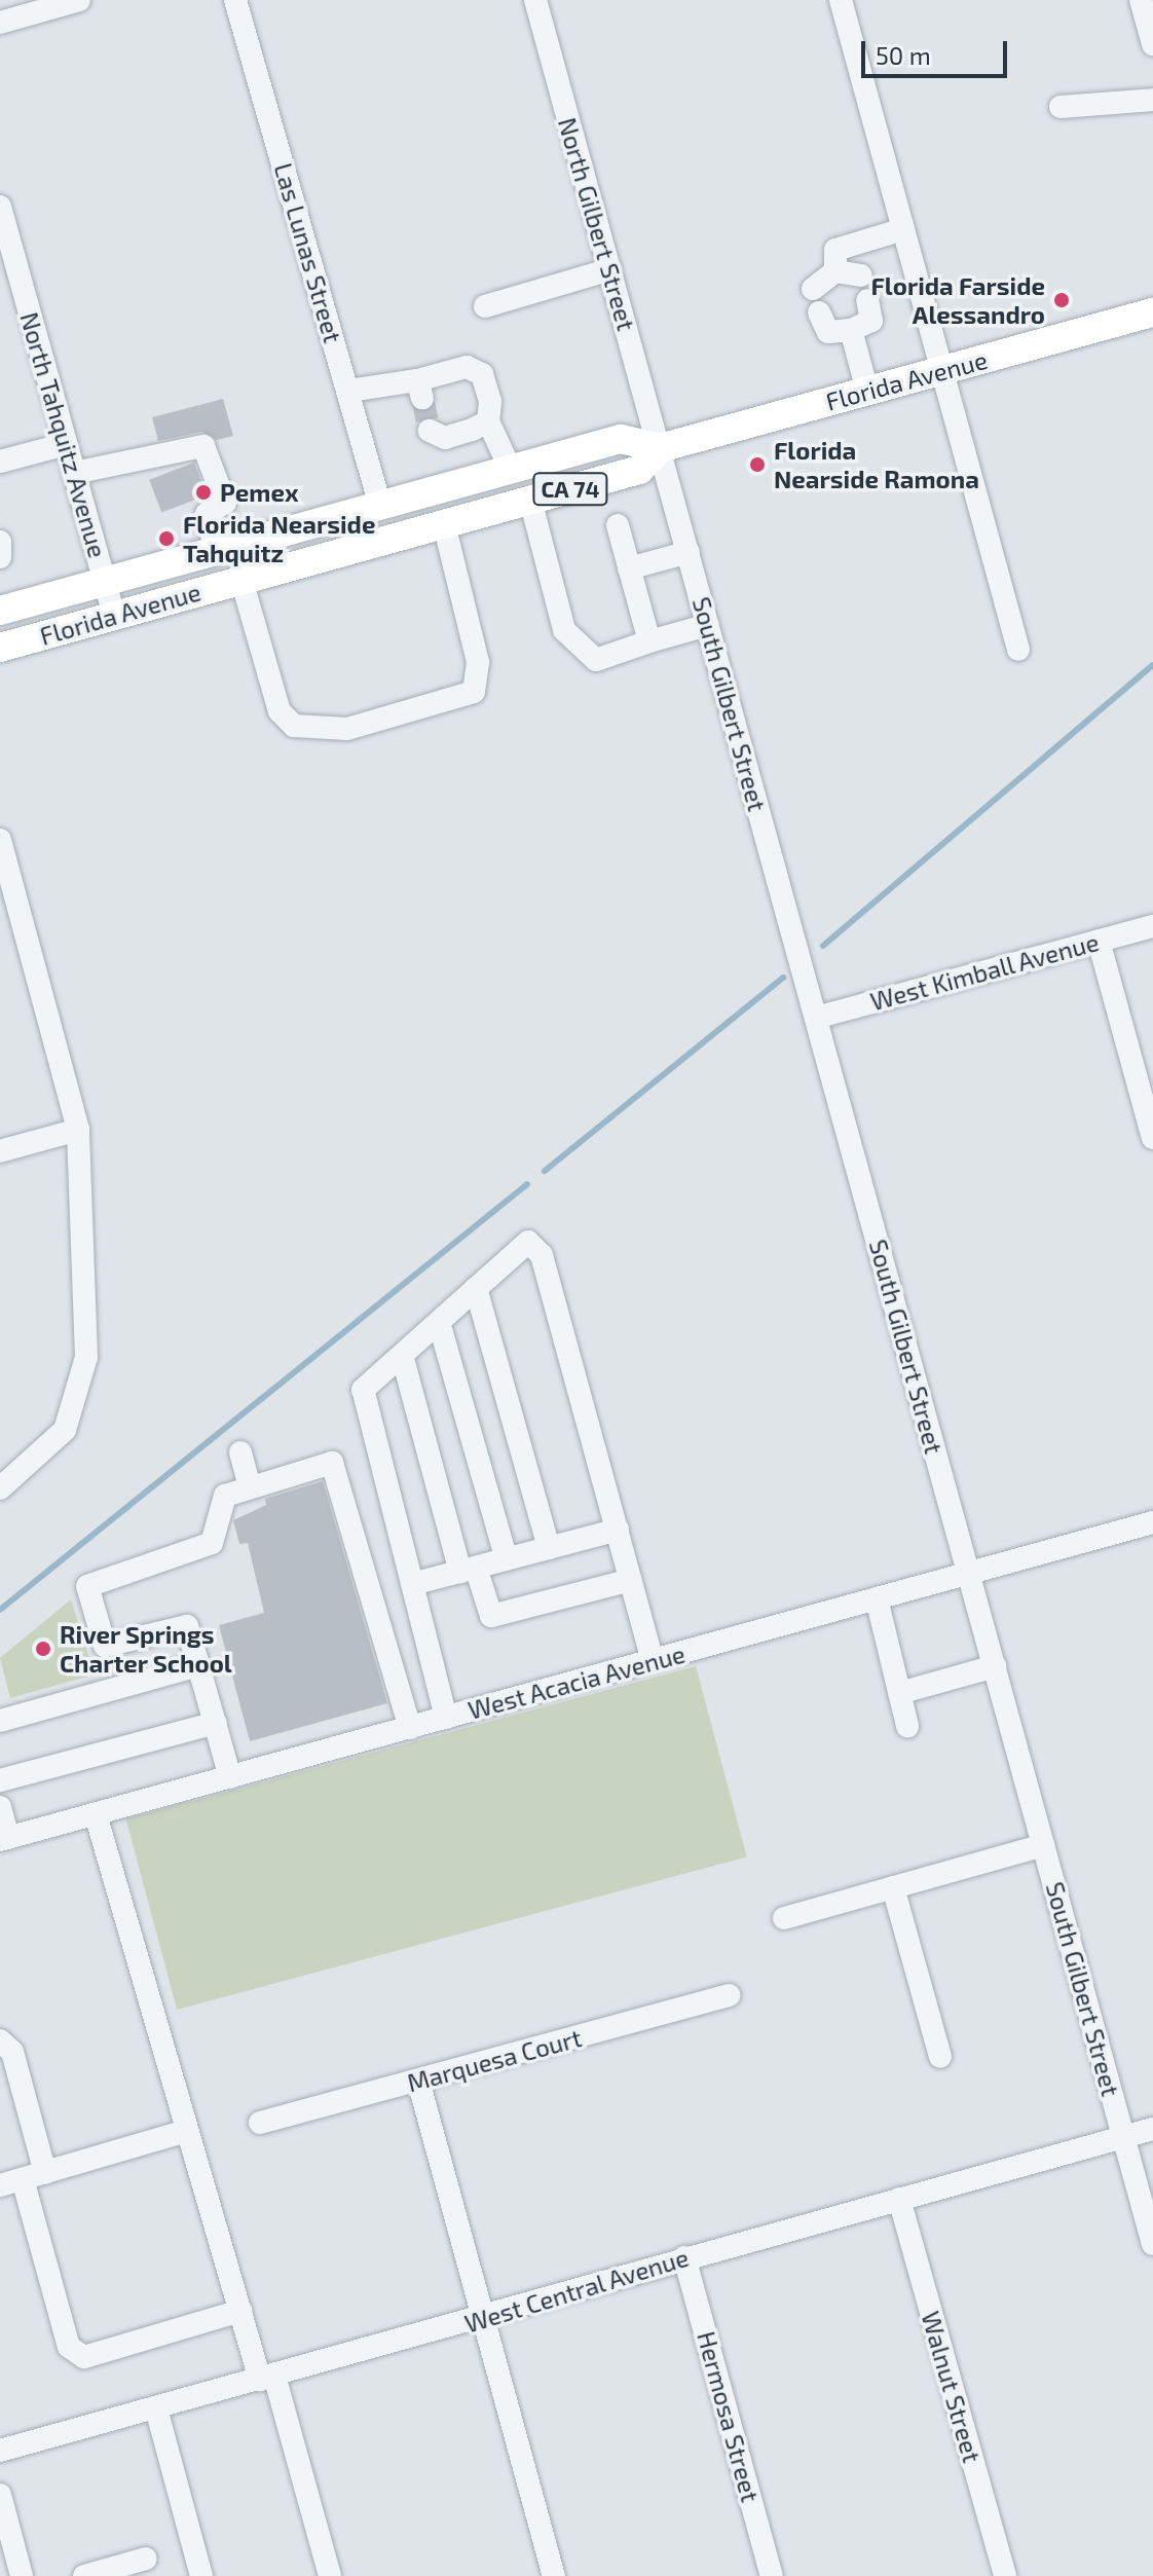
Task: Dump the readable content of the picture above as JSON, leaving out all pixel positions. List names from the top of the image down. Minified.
{"streets":{"main road":["Florida Avenue","CA 74"],"street":["North Gilbert Street","Las Lunas Street","North Tahquitz Avenue","South Gilbert Street","West Kimball Avenue","West Acacia Avenue","Marquesa Court","West Central Avenue","Walnut Street","Hermosa Street"]},"crossings":[["North Gilbert Street","Florida Avenue"],["North Gilbert Street","South Gilbert Street"],["Las Lunas Street","Florida Avenue"],["Florida Avenue","North Tahquitz Avenue"],["Florida Avenue","South Gilbert Street"],["South Gilbert Street","West Kimball Avenue"],["South Gilbert Street","West Acacia Avenue"],["South Gilbert Street","West Central Avenue"],["West Central Avenue","Walnut Street"],["West Central Avenue","Hermosa Street"]],"places":["Florida Farside Alessandro","Florida Nearside Ramona","Pemex","Florida Nearside Tahquitz","River Springs Charter School"],"scale_bar":"50 m"}
